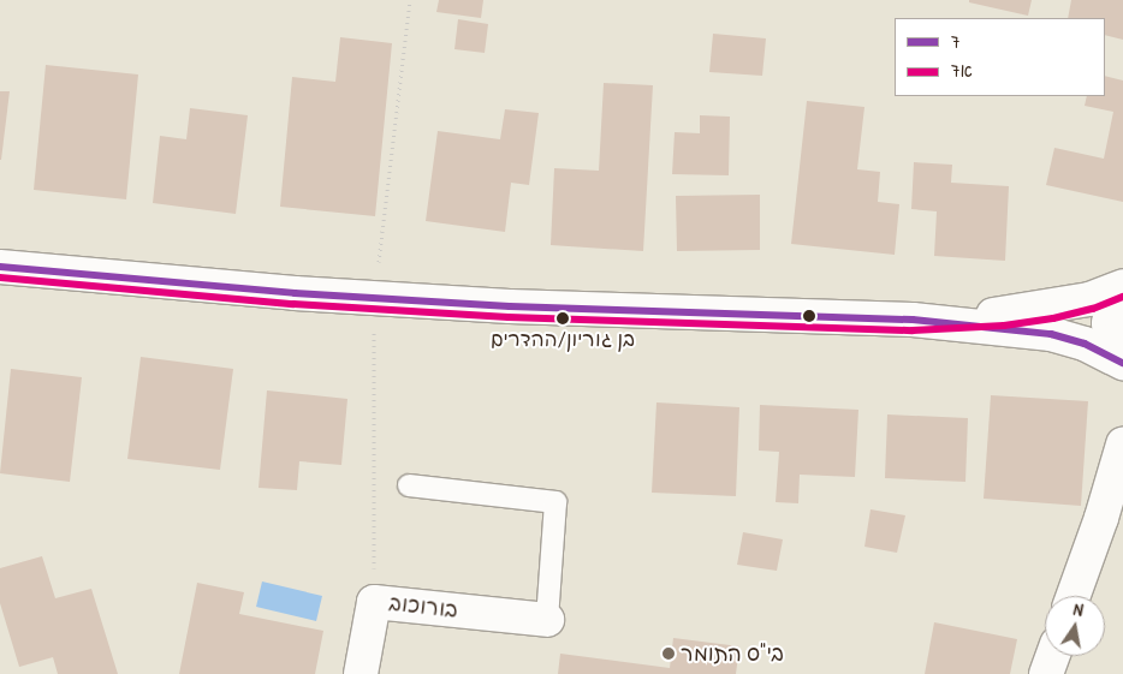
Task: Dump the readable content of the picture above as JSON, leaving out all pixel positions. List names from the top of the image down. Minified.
{"streets":{"street":["בורוכוב"]},"places":["בן גוריון/ההדרים","בי\"ס התומר"],"lines":["transit line 7","transit line 7א"],"legend":["7","7א"],"north":"top"}
